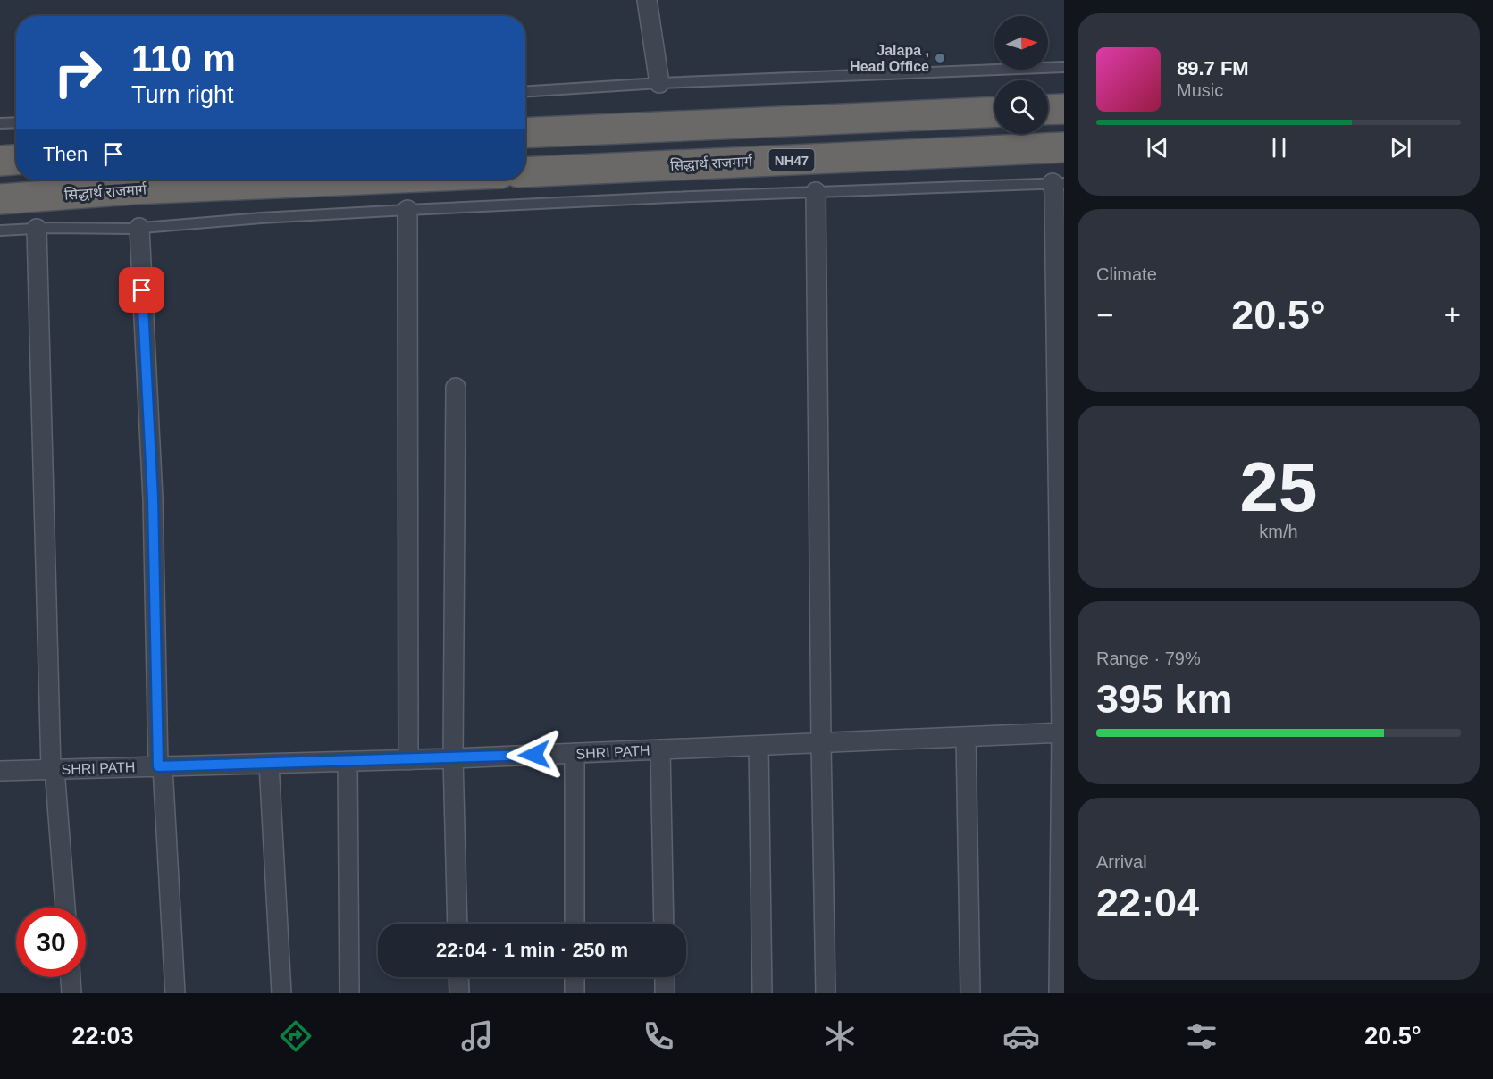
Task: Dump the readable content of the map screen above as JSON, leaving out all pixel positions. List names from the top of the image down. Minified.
{"streets":{"highway":["NH47","सिद्धार्थ राजमार्ग"],"street":["SHRI PATH"]},"places":["Jalapa , Head Office"],"north":"right","page":{"turn":["110 m","Turn right"],"song":["89.7 FM","Music"],"then":"Then","tile":["Climate",["25","km/h"],["Range · 79%","395 km"],["Arrival","22:04"]],"heat":["−","20.5°","+"],"limit":"30","trip":"22:04 · 1 min · 250 m","tabs":["22:03","20.5°"]}}
